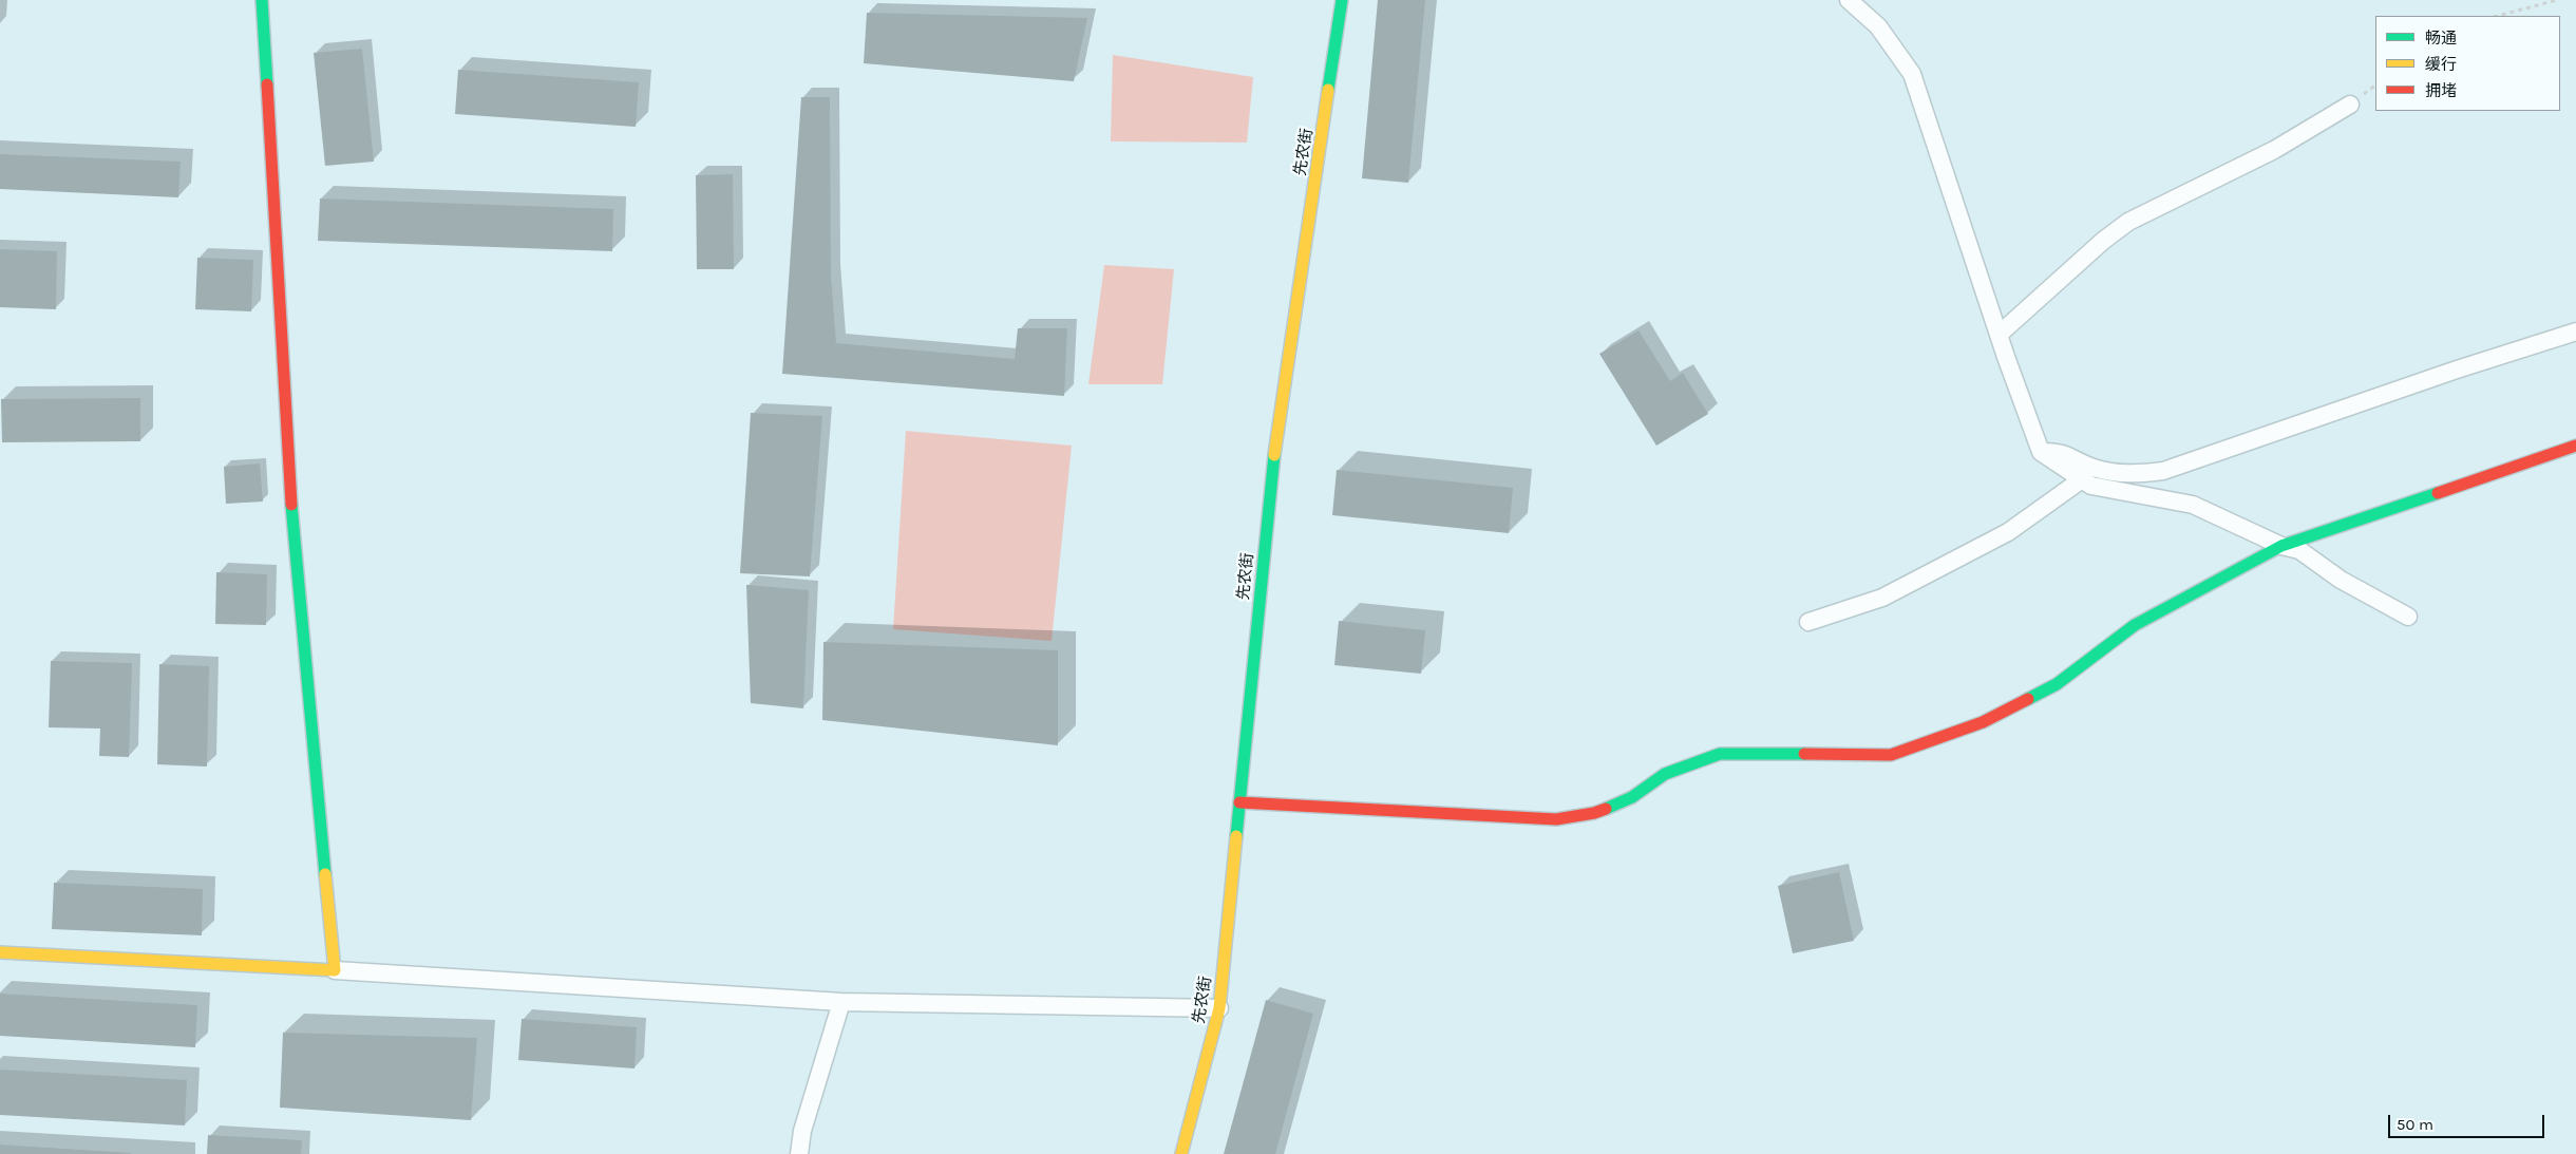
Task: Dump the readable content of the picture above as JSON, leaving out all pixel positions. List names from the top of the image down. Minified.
{"streets":{"street":["先农街"]},"legend":["畅通","缓行","拥堵"],"scale_bar":"50 m"}
